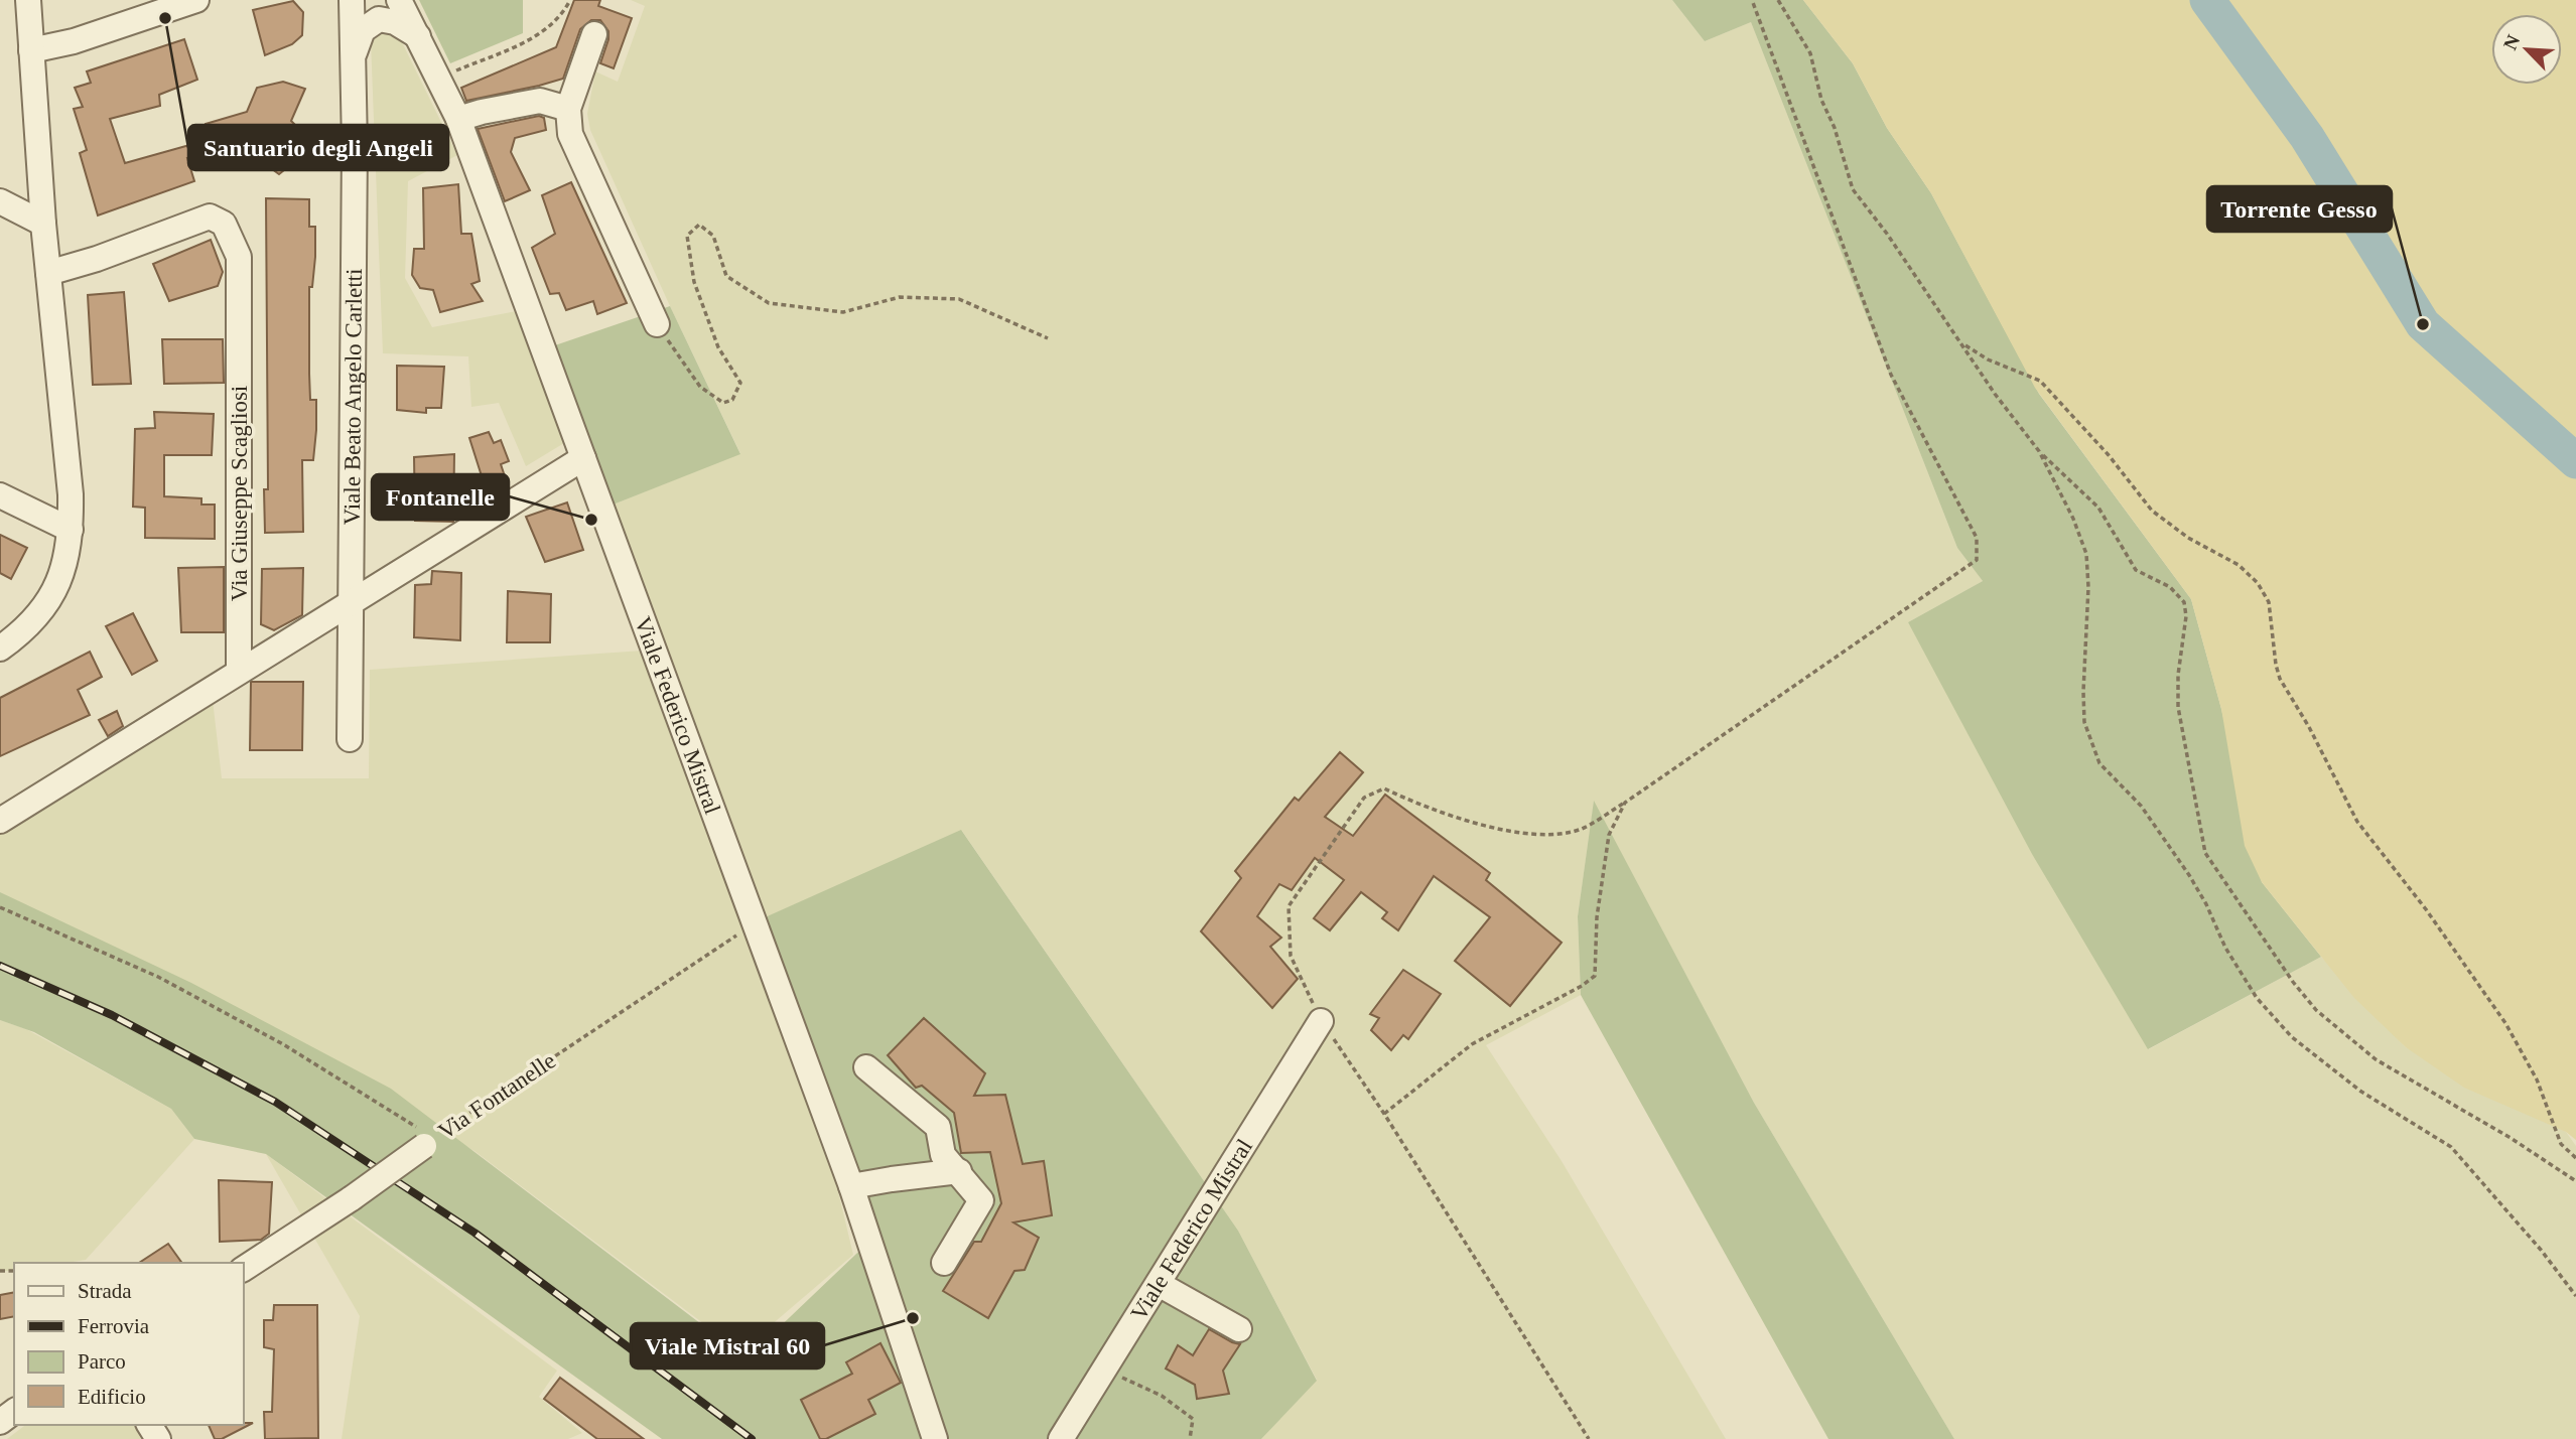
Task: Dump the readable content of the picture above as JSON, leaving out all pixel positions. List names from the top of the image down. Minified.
{"streets":{"street":["Viale Beato Angelo Carletti","Via Giuseppe Scagliosi","Viale Federico Mistral","Via Fontanelle"]},"crossings":[["Viale Beato Angelo Carletti","Viale Federico Mistral"],["Viale Federico Mistral","Via Fontanelle"]],"places":["Santuario degli Angeli","Torrente Gesso","Fontanelle","Viale Mistral 60"],"legend":["Strada","Ferrovia","Parco","Edificio"],"north":"top left"}
